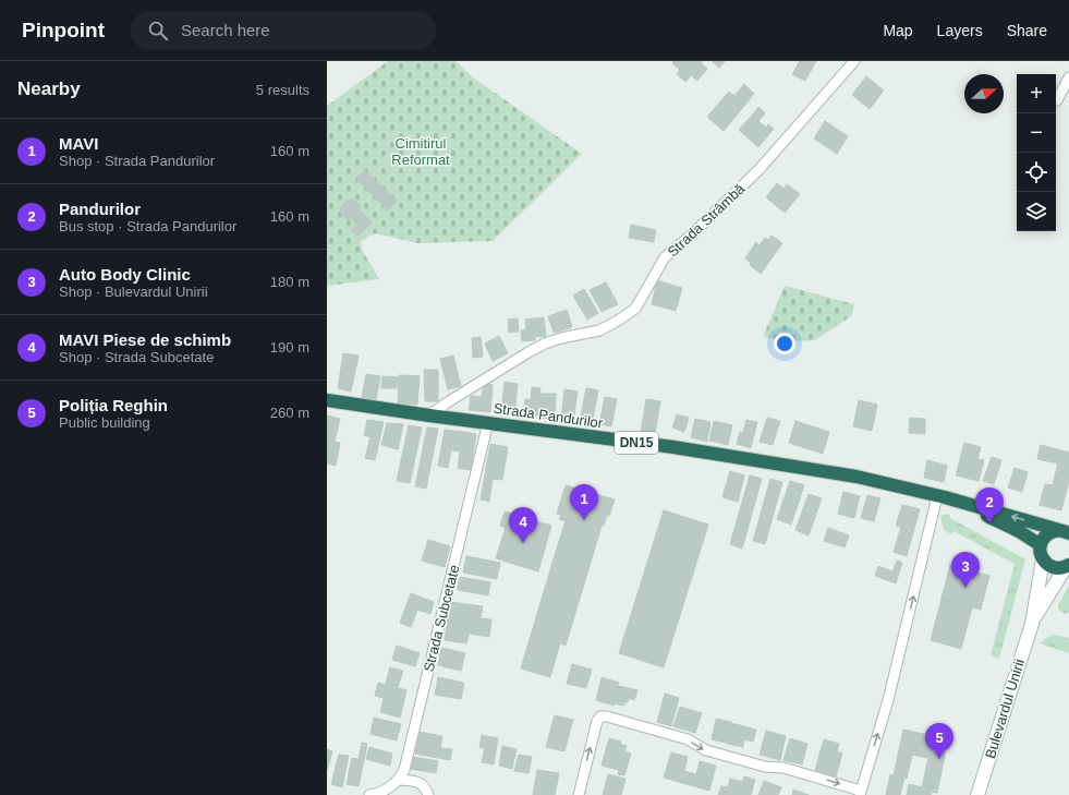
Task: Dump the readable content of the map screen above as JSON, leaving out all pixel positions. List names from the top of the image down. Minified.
{"streets":{"highway":["Strada Pandurilor","DN15"],"main road":["Bulevardul Unirii"],"street":["Strada Strâmbă","Strada Subcetate"]},"crossings":[["Strada Strâmbă","Strada Pandurilor"],["Strada Pandurilor","DN15"],["Strada Pandurilor","Strada Subcetate"]],"parks":["Cimitirul Reformat"],"north":"right","page":{"header":"Pinpoint","search":"Search here","nav":["Map","Layers","Share"],"heading":["Nearby","5 results"],"map_buttons":["+","−"],"list":[{"mark":"1","name":"MAVI","note":"Shop · Strada Pandurilor","value":"160 m"},{"mark":"2","name":"Pandurilor","note":"Bus stop · Strada Pandurilor","value":"160 m"},{"mark":"3","name":"Auto Body Clinic","note":"Shop · Bulevardul Unirii","value":"180 m"},{"mark":"4","name":"MAVI Piese de schimb","note":"Shop · Strada Subcetate","value":"190 m"},{"mark":"5","name":"Poliția Reghin","note":"Public building","value":"260 m"}],"pins":["1","2","4","3","5"]}}
